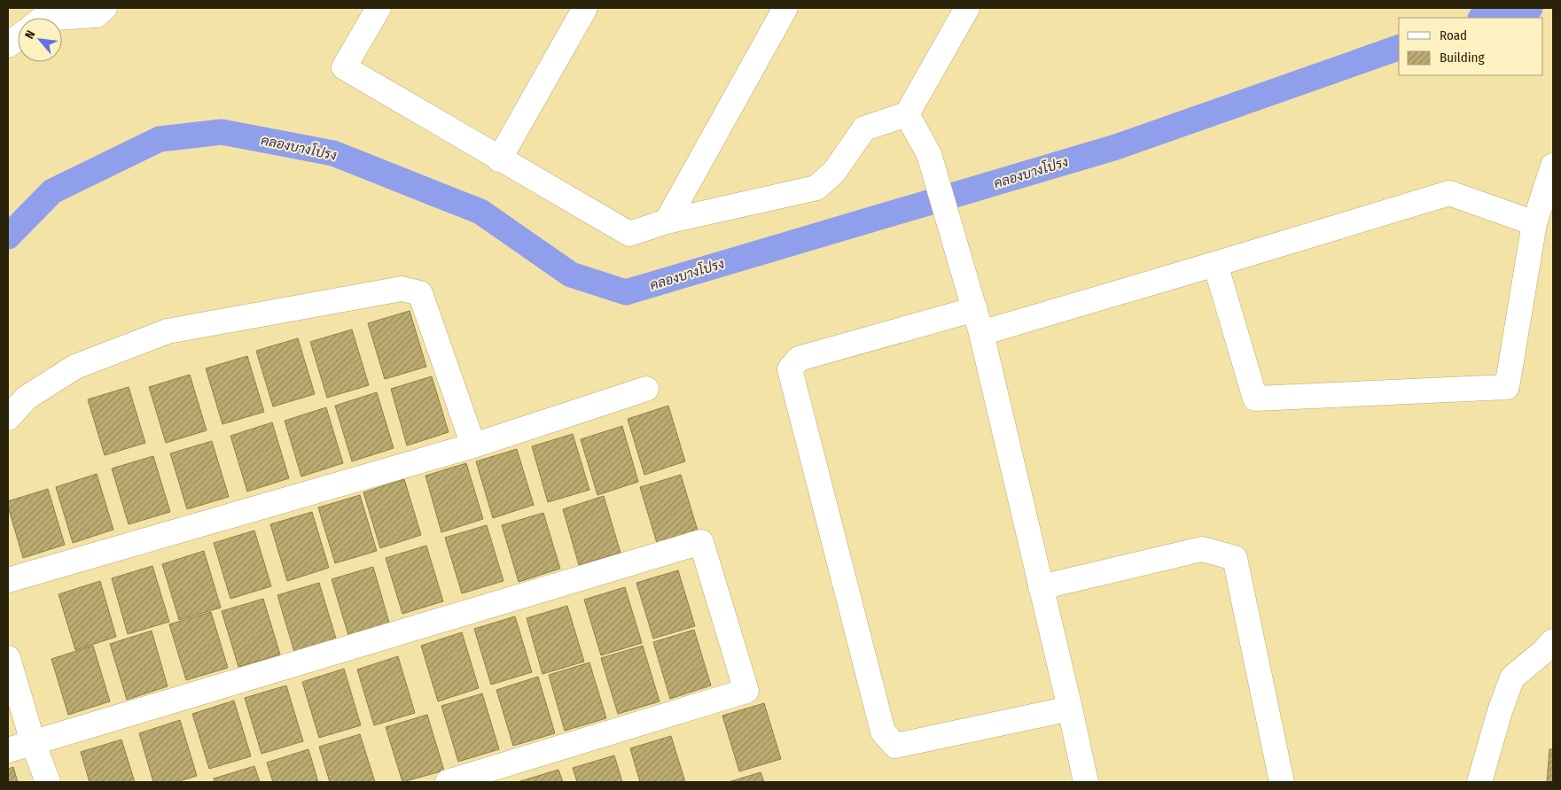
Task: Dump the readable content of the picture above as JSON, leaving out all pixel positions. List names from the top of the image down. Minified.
{"water":["คลองบางโปรง"],"legend":["Road","Building"],"north":"top left"}
